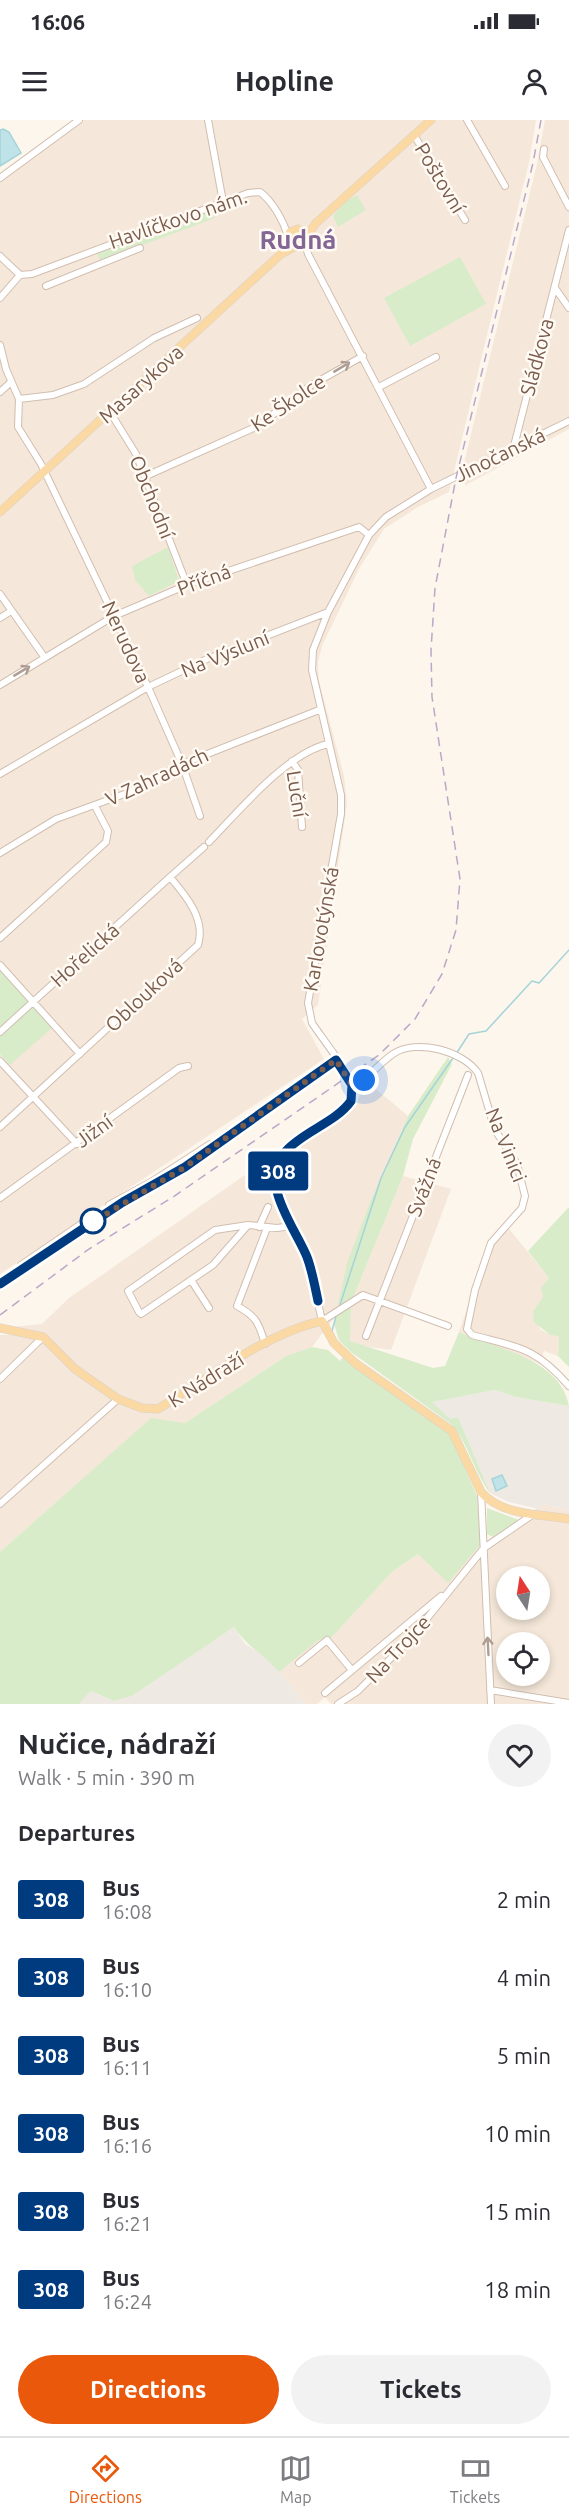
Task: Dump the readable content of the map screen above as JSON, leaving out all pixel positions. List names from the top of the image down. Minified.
{"streets":{"main road":["Masarykova","K Nádraží"],"street":["Poštovní","Havlíčkovo nám.","Sládkova","Ke Školce","Jinočanská","Obchodní","Příčná","Nerudova","Na Výsluní","V Zahradách","Luční","Karlovotýnská","Hořelická","Oblouková","Jižní","Na Vinici","Svážná","Na Trojce"]},"crossings":[["Sládkova","Jinočanská"],["Masarykova","Obchodní"],["Masarykova","Nerudova"],["Ke Školce","Obchodní"],["Jinočanská","Karlovotýnská"],["Obchodní","Příčná"],["Příčná","Nerudova"],["Příčná","Karlovotýnská"],["Nerudova","Na Výsluní"],["Nerudova","V Zahradách"],["Na Výsluní","Karlovotýnská"],["V Zahradách","Karlovotýnská"],["Karlovotýnská","Na Vinici"],["Hořelická","Oblouková"]],"one_way":["Ke Školce"],"districts":["Rudná"],"lines":["bus line 308"],"north":"top","page":{"status":"16:06","header":"Hopline","on_map":"308","heading":[["Nučice, nádraží","Walk · 5 min · 390 m"],"Departures"],"list":[{"mark":"308","name":"Bus","note":"16:08","value":"2 min"},{"mark":"308","name":"Bus","note":"16:10","value":"4 min"},{"mark":"308","name":"Bus","note":"16:11","value":"5 min"},{"mark":"308","name":"Bus","note":"16:16","value":"10 min"},{"mark":"308","name":"Bus","note":"16:21","value":"15 min"},{"mark":"308","name":"Bus","note":"16:24","value":"18 min"}],"buttons":["Directions","Tickets"],"tabs":["Directions","Map","Tickets"]}}
